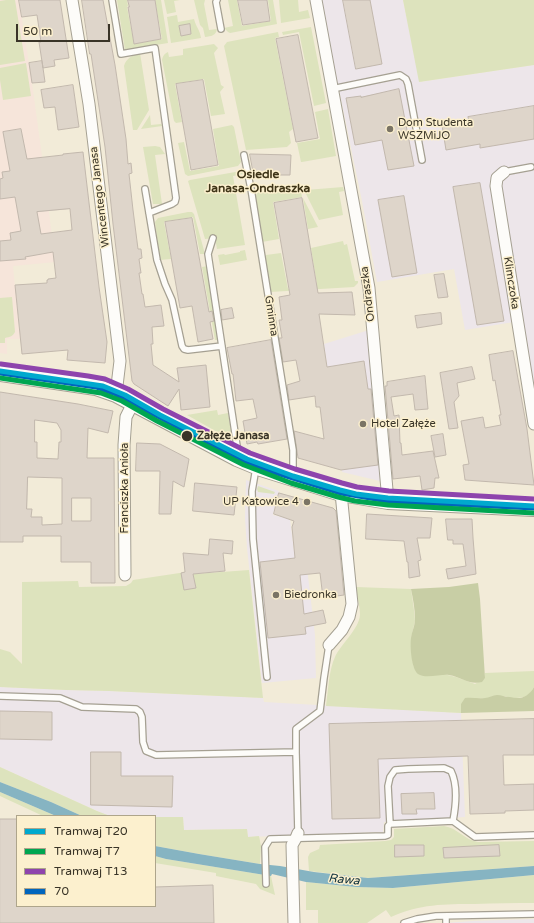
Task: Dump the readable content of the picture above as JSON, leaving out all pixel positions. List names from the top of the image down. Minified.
{"streets":{"street":["Wincentego Janasa","Klimczoka","Ondraszka","Franciszka Anioła"],"lane":["Gminna"]},"districts":["Osiedle Janasa-Ondraszka"],"water":["Rawa"],"places":["Dom Studenta WSZMiJO","Hotel Załęże","Załęże Janasa","UP Katowice 4","Biedronka"],"lines":["tram line T13","tram line T20","transit line 70","tram line T7"],"legend":["Tramwaj T20","Tramwaj T7","Tramwaj T13","70"],"scale_bar":"50 m"}
